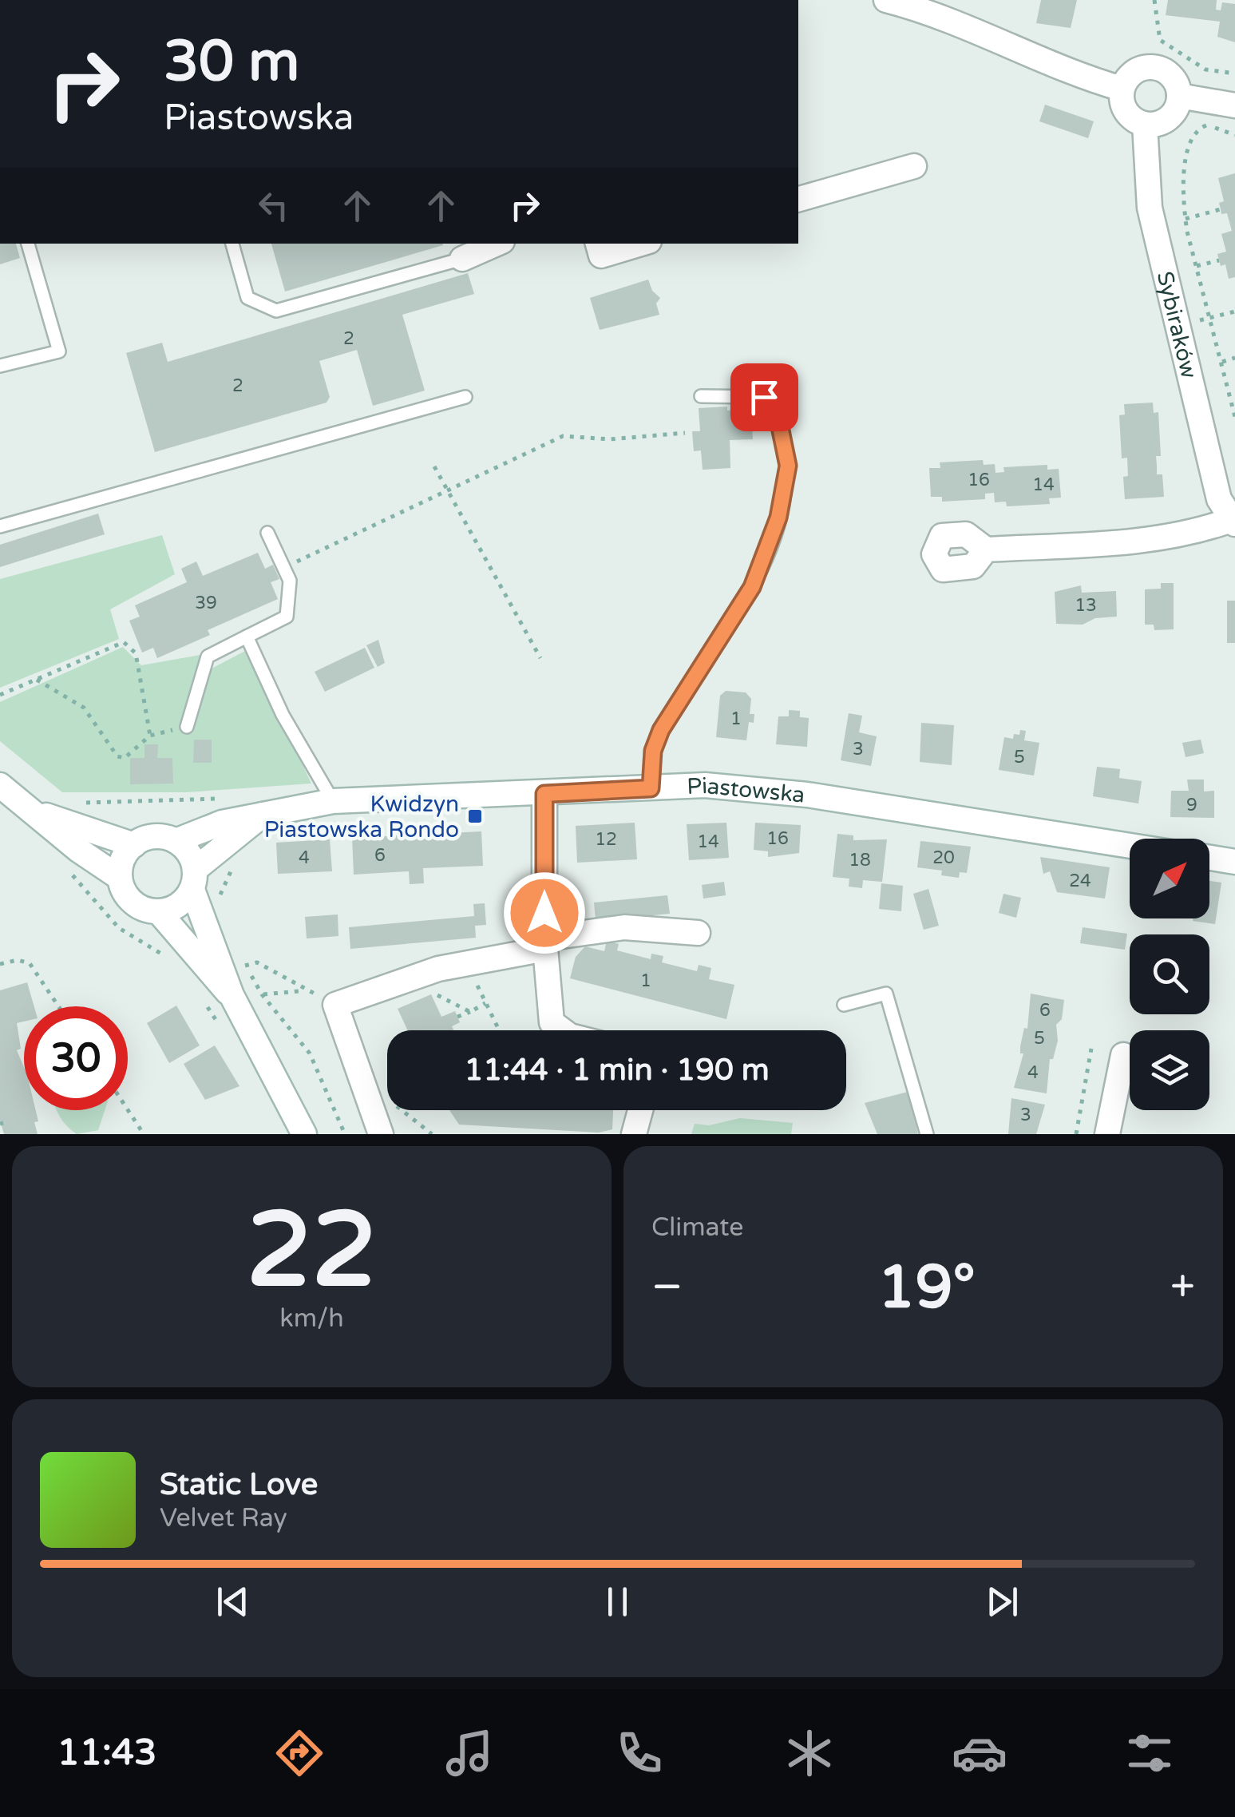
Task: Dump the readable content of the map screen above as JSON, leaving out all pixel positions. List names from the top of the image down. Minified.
{"streets":{"street":["Sybiraków","Piastowska"]},"places":{"transit":["Kwidzyn Piastowska Rondo"]},"house_numbers":["2","2","16","14","39","13","1","3","5","9","16","12","14","6","4","20","18","24","1","6","5","4","3"],"north":"top right","page":{"turn":["30 m","Piastowska"],"limit":"30","trip":"11:44 · 1 min · 190 m","tile":[["22","km/h"],"Climate"],"heat":["−","19°","+"],"song":["Static Love","Velvet Ray"],"tabs":"11:43"}}
